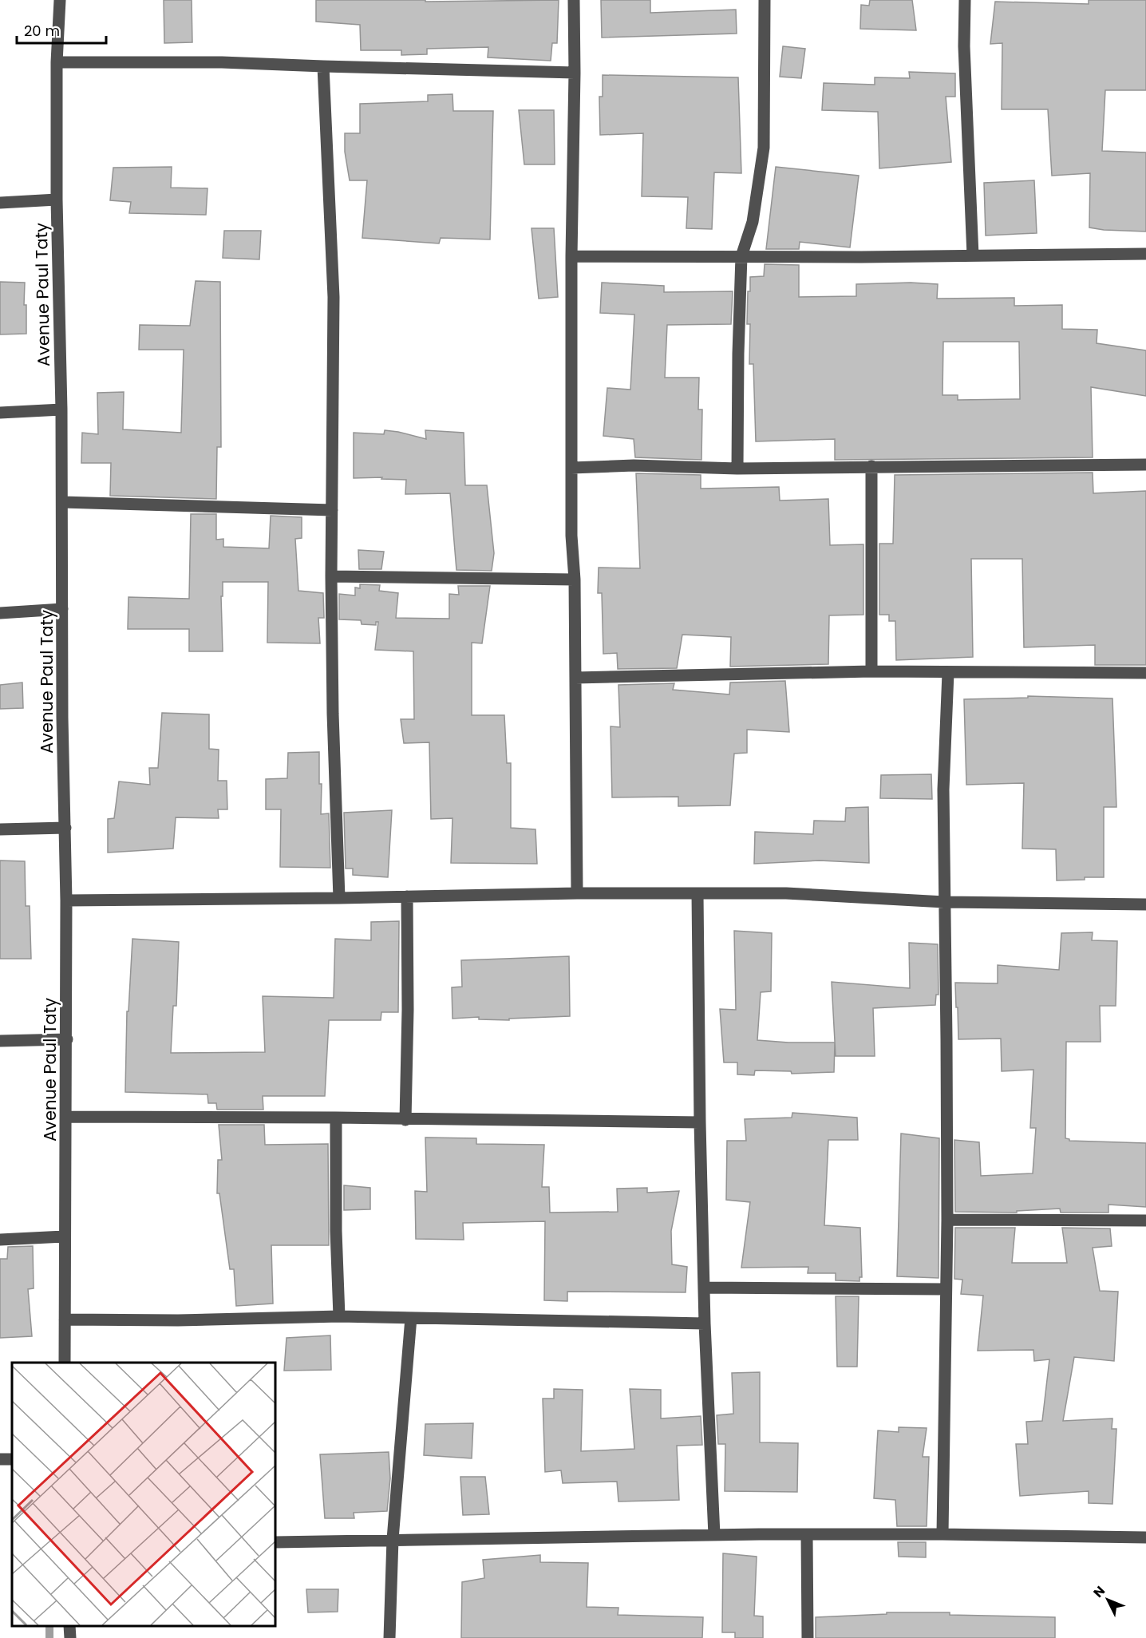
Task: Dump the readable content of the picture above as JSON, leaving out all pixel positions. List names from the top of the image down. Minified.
{"streets":{"street":["Avenue Paul Taty"]},"scale_bar":"20 m","north":"top left"}
